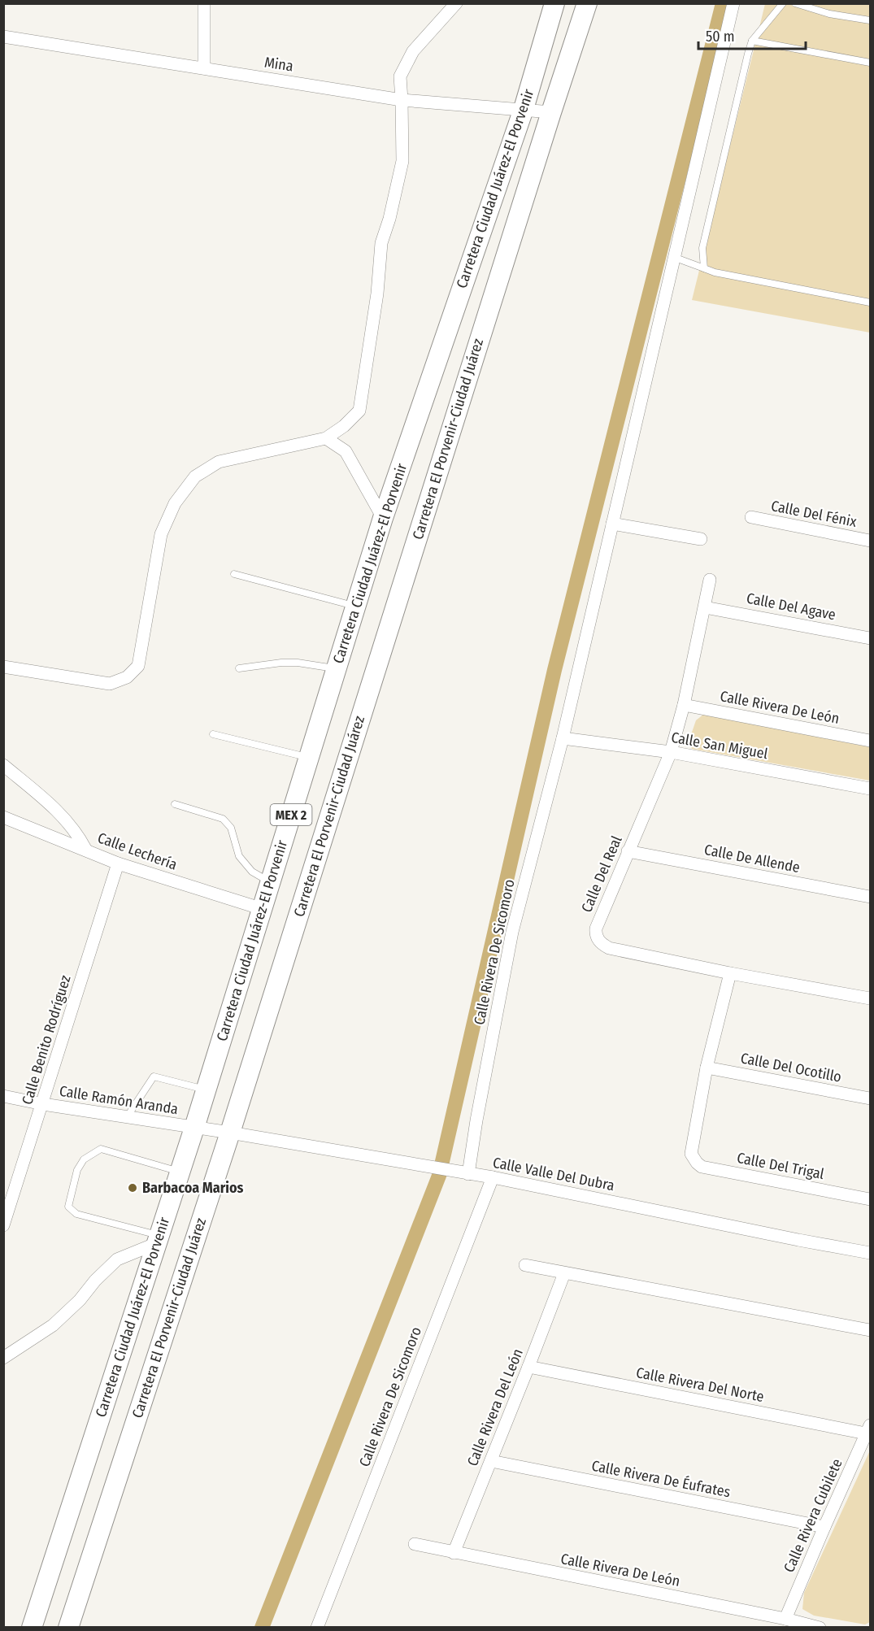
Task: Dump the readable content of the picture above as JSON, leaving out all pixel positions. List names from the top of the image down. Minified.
{"streets":{"main road":["Carretera Ciudad Juárez-El Porvenir","Carretera El Porvenir-Ciudad Juárez","MEX 2"],"street":["Mina","Calle Del Fénix","Calle Del Agave","Calle Rivera De León","Calle San Miguel","Calle Lechería","Calle De Allende","Calle Del Real","Calle Rivera De Sicomoro","Calle Benito Rodríguez","Calle Del Ocotillo","Calle Ramón Aranda","Calle Del Trigal","Calle Valle Del Dubra","Calle Rivera Del Norte","Calle Rivera Del León","Calle Rivera De Éufrates","Calle Rivera Cubilete"]},"crossings":[["Mina","Carretera Ciudad Juárez-El Porvenir"],["Mina","Carretera El Porvenir-Ciudad Juárez"],["Carretera Ciudad Juárez-El Porvenir","Calle Lechería"],["Carretera Ciudad Juárez-El Porvenir","Calle Ramón Aranda"],["Carretera El Porvenir-Ciudad Juárez","Calle Ramón Aranda"],["Carretera El Porvenir-Ciudad Juárez","Calle Valle Del Dubra"],["Calle Del Agave","Calle Del Real"],["Calle Rivera De León","Calle Del Real"],["Calle Rivera De León","Calle Rivera Del León"],["Calle Rivera De León","Calle Rivera Cubilete"],["Calle San Miguel","Calle Del Real"],["Calle San Miguel","Calle Rivera De Sicomoro"],["Calle Lechería","Calle Benito Rodríguez"],["Calle De Allende","Calle Del Real"],["Calle Rivera De Sicomoro","Calle Valle Del Dubra"],["Calle Benito Rodríguez","Calle Ramón Aranda"],["Calle Del Ocotillo","Calle Del Trigal"],["Calle Ramón Aranda","Calle Valle Del Dubra"],["Calle Rivera Del Norte","Calle Rivera Del León"],["Calle Rivera Del Norte","Calle Rivera Cubilete"],["Calle Rivera Del León","Calle Rivera De Éufrates"],["Calle Rivera De Éufrates","Calle Rivera Cubilete"]],"places":["Barbacoa Marios"],"scale_bar":"50 m"}
